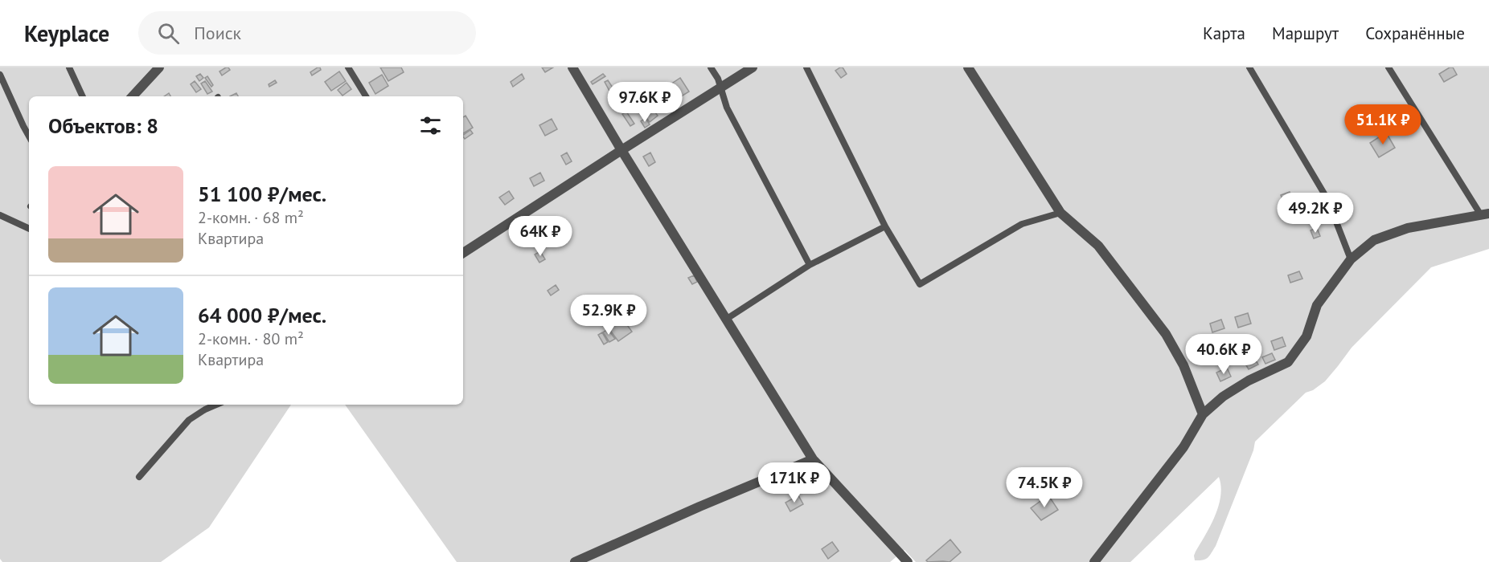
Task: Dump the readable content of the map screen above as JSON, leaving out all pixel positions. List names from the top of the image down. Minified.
{"page":{"header":"Keyplace","search":"Поиск","nav":["Карта","Маршрут","Сохранённые"],"price":["97.6K ₽","51.1K ₽","49.2K ₽","64K ₽","52.9K ₽","40.6K ₽","171K ₽","74.5K ₽"],"heading":"Объектов: 8","list":[{"name":"51 100 ₽/мес.","note":"2-комн. · 68 m² · Квартира"},{"name":"64 000 ₽/мес.","note":"2-комн. · 80 m² · Квартира"}]}}
